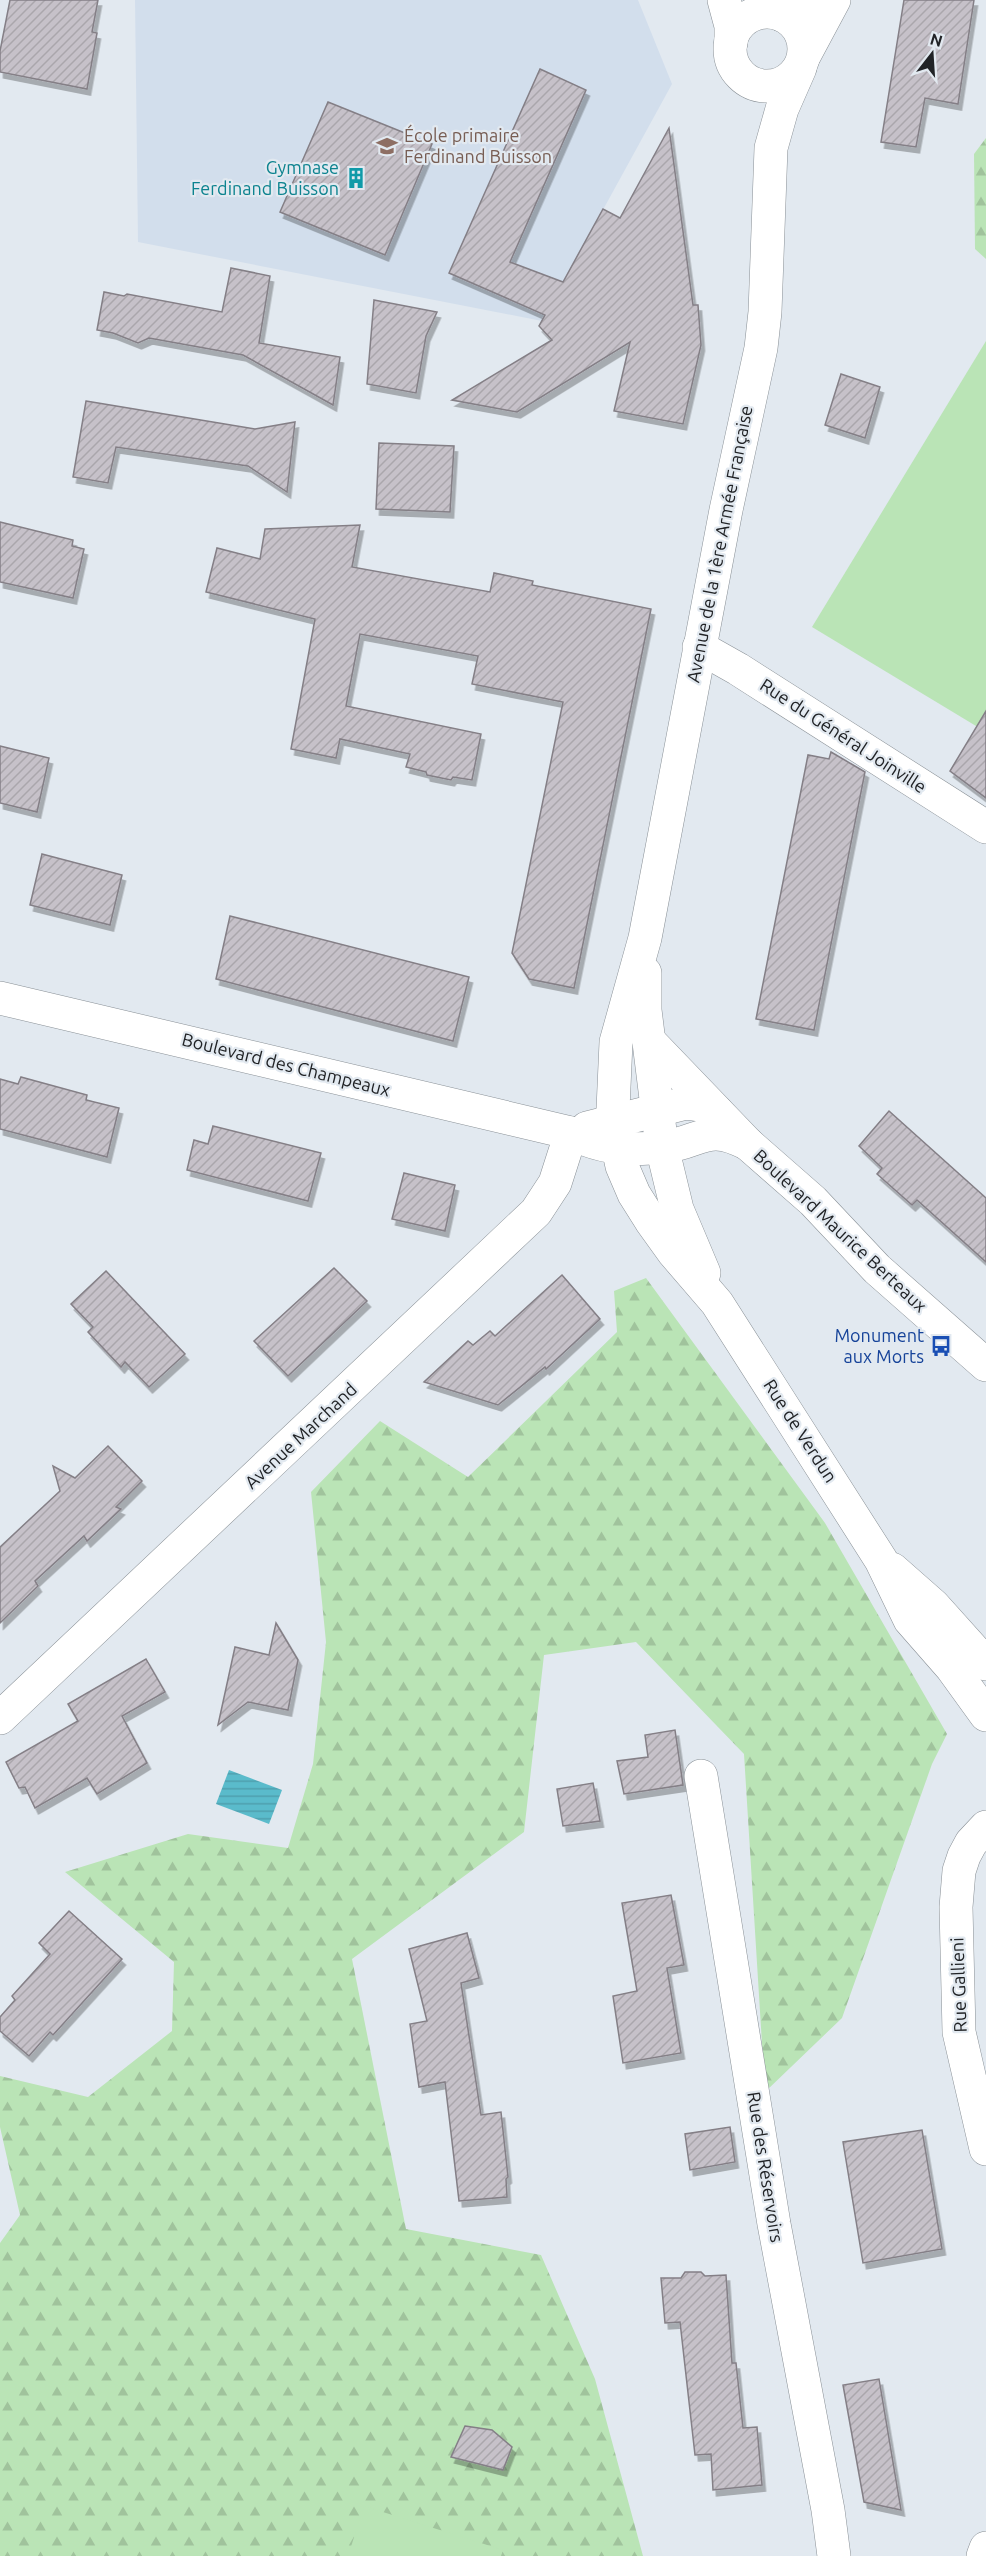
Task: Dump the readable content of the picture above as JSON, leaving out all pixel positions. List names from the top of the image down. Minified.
{"streets":{"street":["Avenue de la 1ère Armée Française","Rue du Général Joinville","Boulevard des Champeaux","Boulevard Maurice Berteaux","Rue de Verdun","Avenue Marchand","Rue Gallieni","Rue des Réservoirs"]},"crossings":[["Avenue de la 1ère Armée Française","Rue du Général Joinville"],["Avenue de la 1ère Armée Française","Boulevard Maurice Berteaux"],["Avenue de la 1ère Armée Française","Rue de Verdun"],["Boulevard des Champeaux","Avenue Marchand"]],"places":{"school or university":["École primaire Ferdinand Buisson"],"building":["Gymnase Ferdinand Buisson"],"bus stop":["Monument aux Morts"]},"north":"top"}
